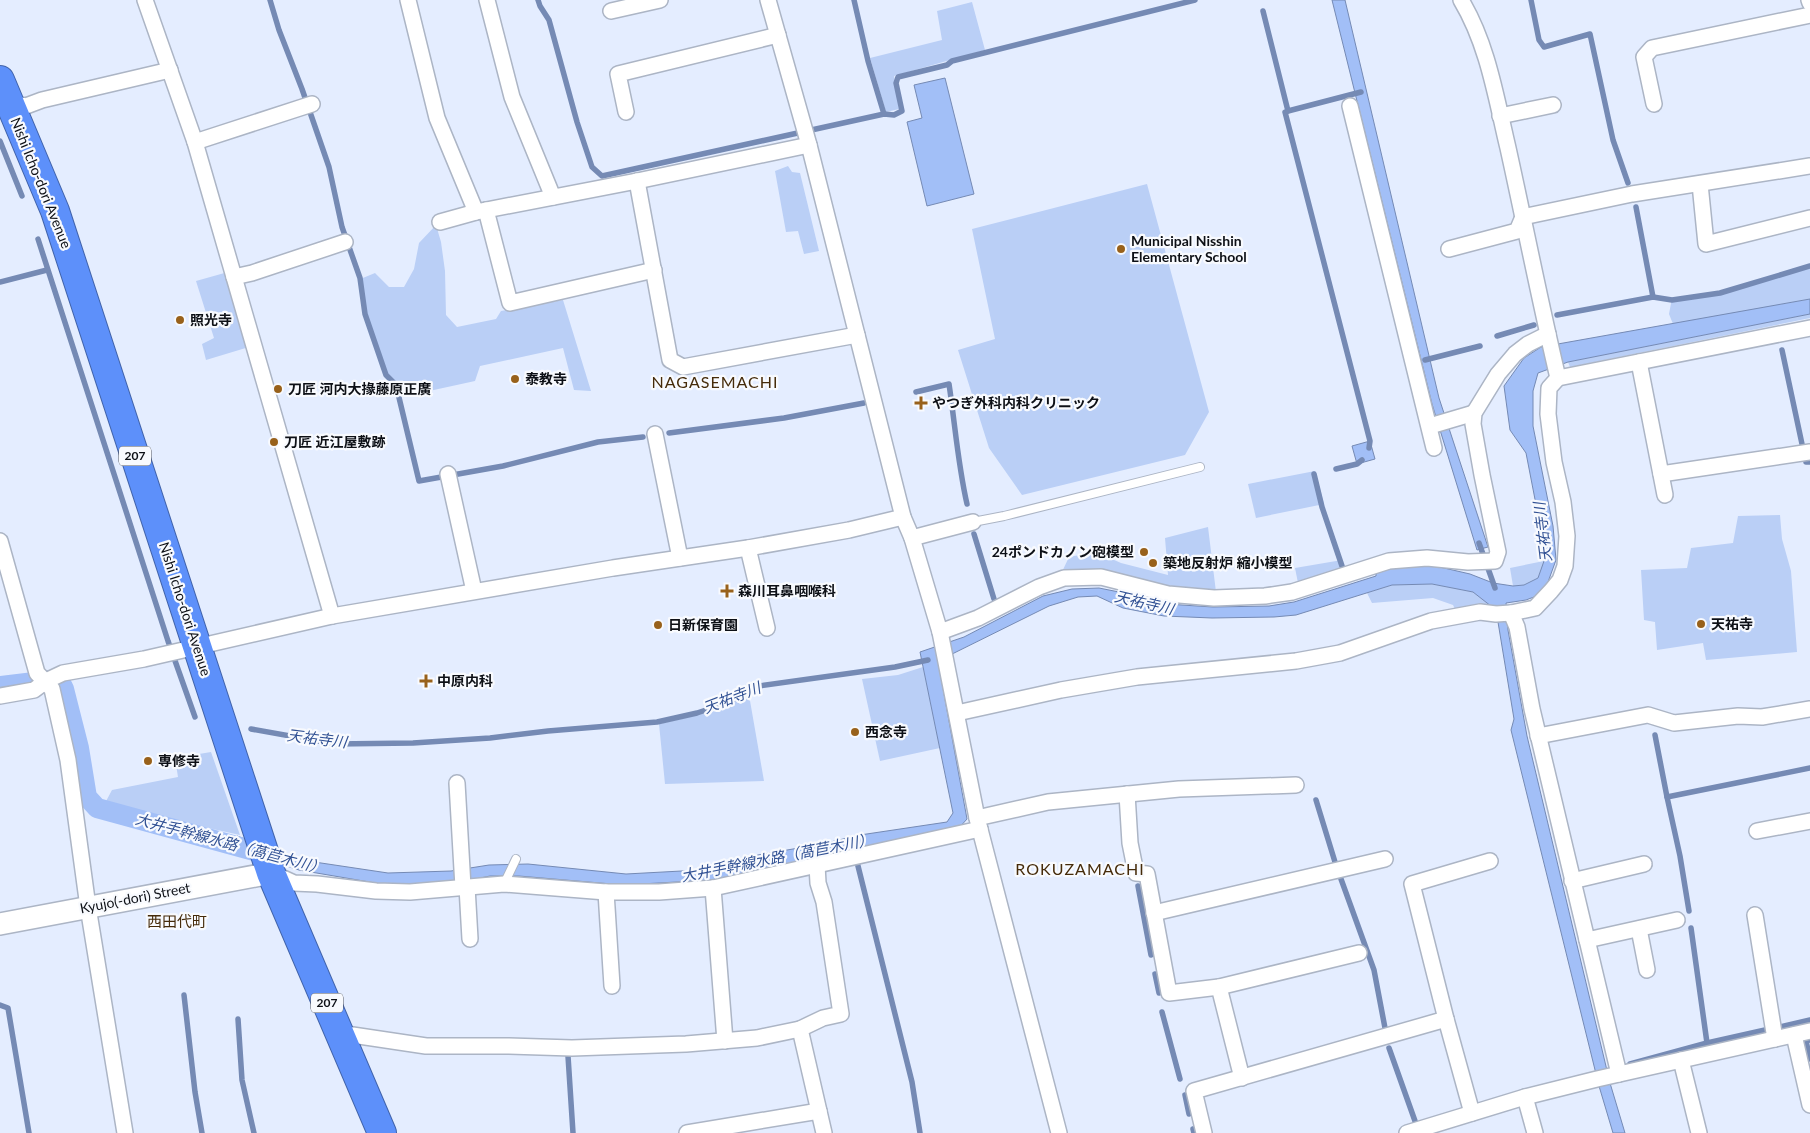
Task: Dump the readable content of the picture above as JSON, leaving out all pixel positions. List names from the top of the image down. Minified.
{"streets":{"highway":["Nishi Icho-dori Avenue","207"],"street":["Kyujo(-dori) Street"]},"crossings":[["Nishi Icho-dori Avenue","Kyujo(-dori) Street"]],"districts":["NAGASEMACHI","ROKUZAMACHI","西田代町"],"water":["天祐寺川","大井手幹線水路（萵苣木川）"],"places":{"other":["Municipal Nisshin Elementary School","照光寺","泰教寺","刀匠 河内大掾藤原正廣","刀匠 近江屋敷跡","24ポンドカノン砲模型","築地反射炉 縮小模型","天祐寺","日新保育園","西念寺","専修寺"],"health":["やつぎ外科内科クリニック","森川耳鼻咽喉科","中原内科"]}}
